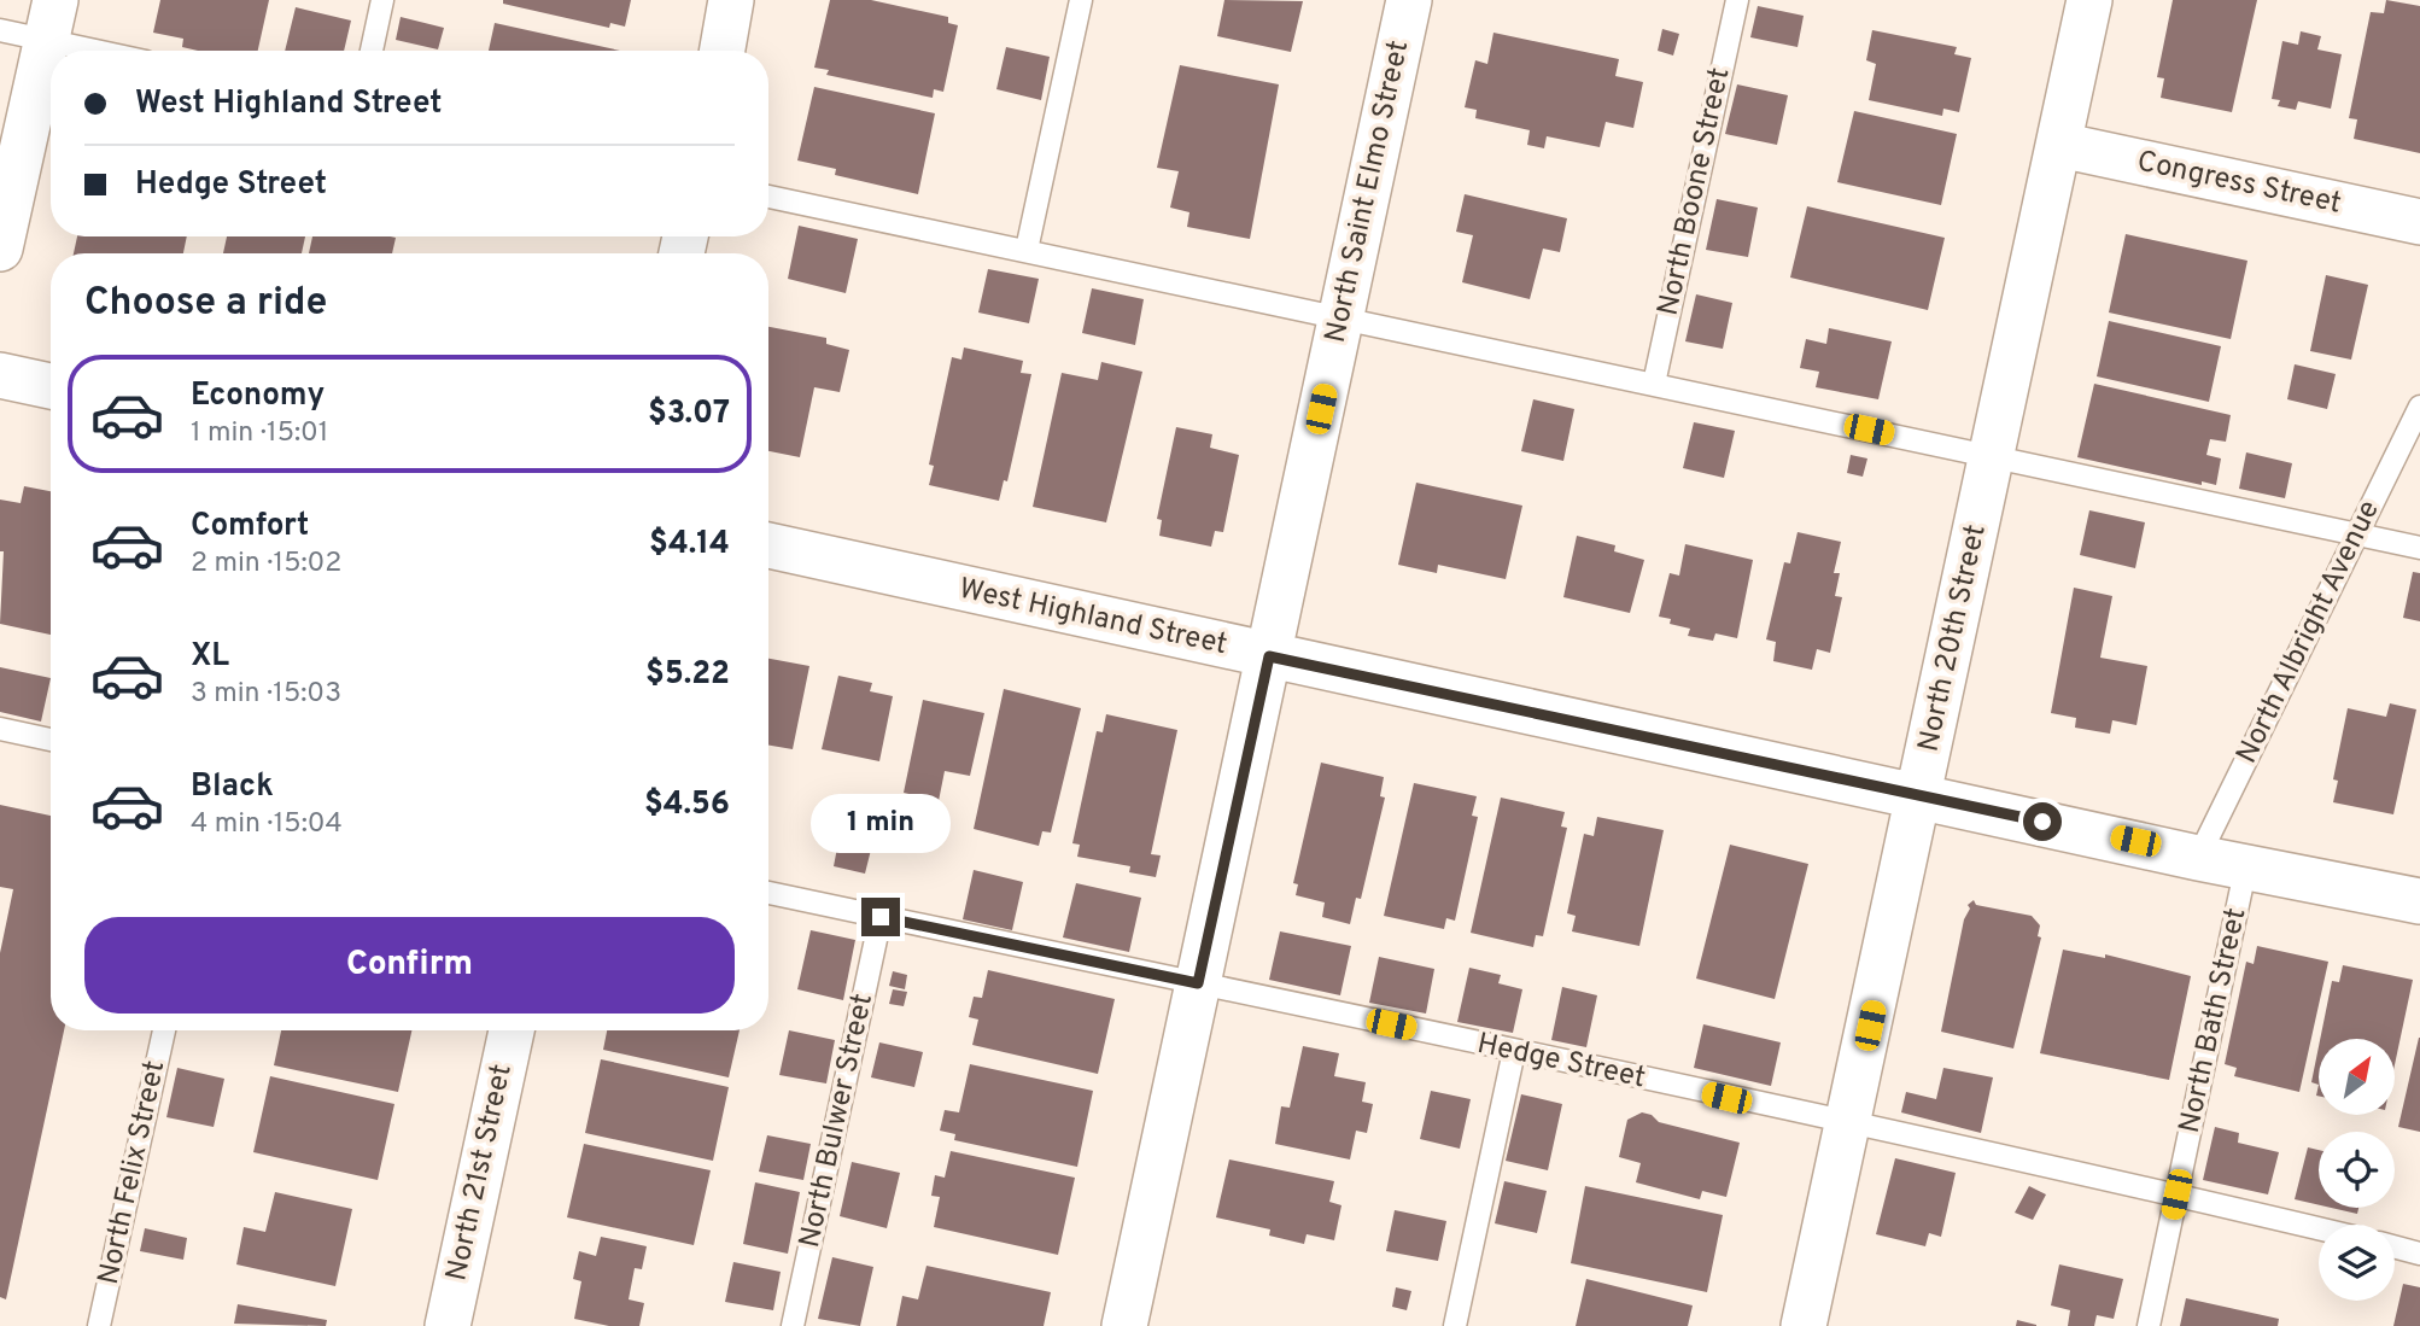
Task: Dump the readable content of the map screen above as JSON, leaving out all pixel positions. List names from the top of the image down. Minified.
{"streets":{"street":["Congress Street","North Saint Elmo Street","West Highland Street","North 20th Street","North 21st Street"],"lane":["North Boone Street","North Albright Avenue","North Bath Street","Hedge Street","North Bulwer Street","North Felix Street"]},"crossings":[["Congress Street","North 20th Street"],["North Saint Elmo Street","West Highland Street"],["North Saint Elmo Street","Hedge Street"],["West Highland Street","North Albright Avenue"],["West Highland Street","North 20th Street"],["West Highland Street","North Bath Street"],["North 20th Street","Hedge Street"],["North Bath Street","Hedge Street"],["Hedge Street","North Bulwer Street"]],"north":"top right","page":{"banner":["West Highland Street","Hedge Street"],"heading":"Choose a ride","list":[{"name":"Economy","note":"1 min · 15:01","value":"$3.07"},{"name":"Comfort","note":"2 min · 15:02","value":"$4.14"},{"name":"XL","note":"3 min · 15:03","value":"$5.22"},{"name":"Black","note":"4 min · 15:04","value":"$4.56"}],"bubble":"1 min","buttons":"Confirm"}}
